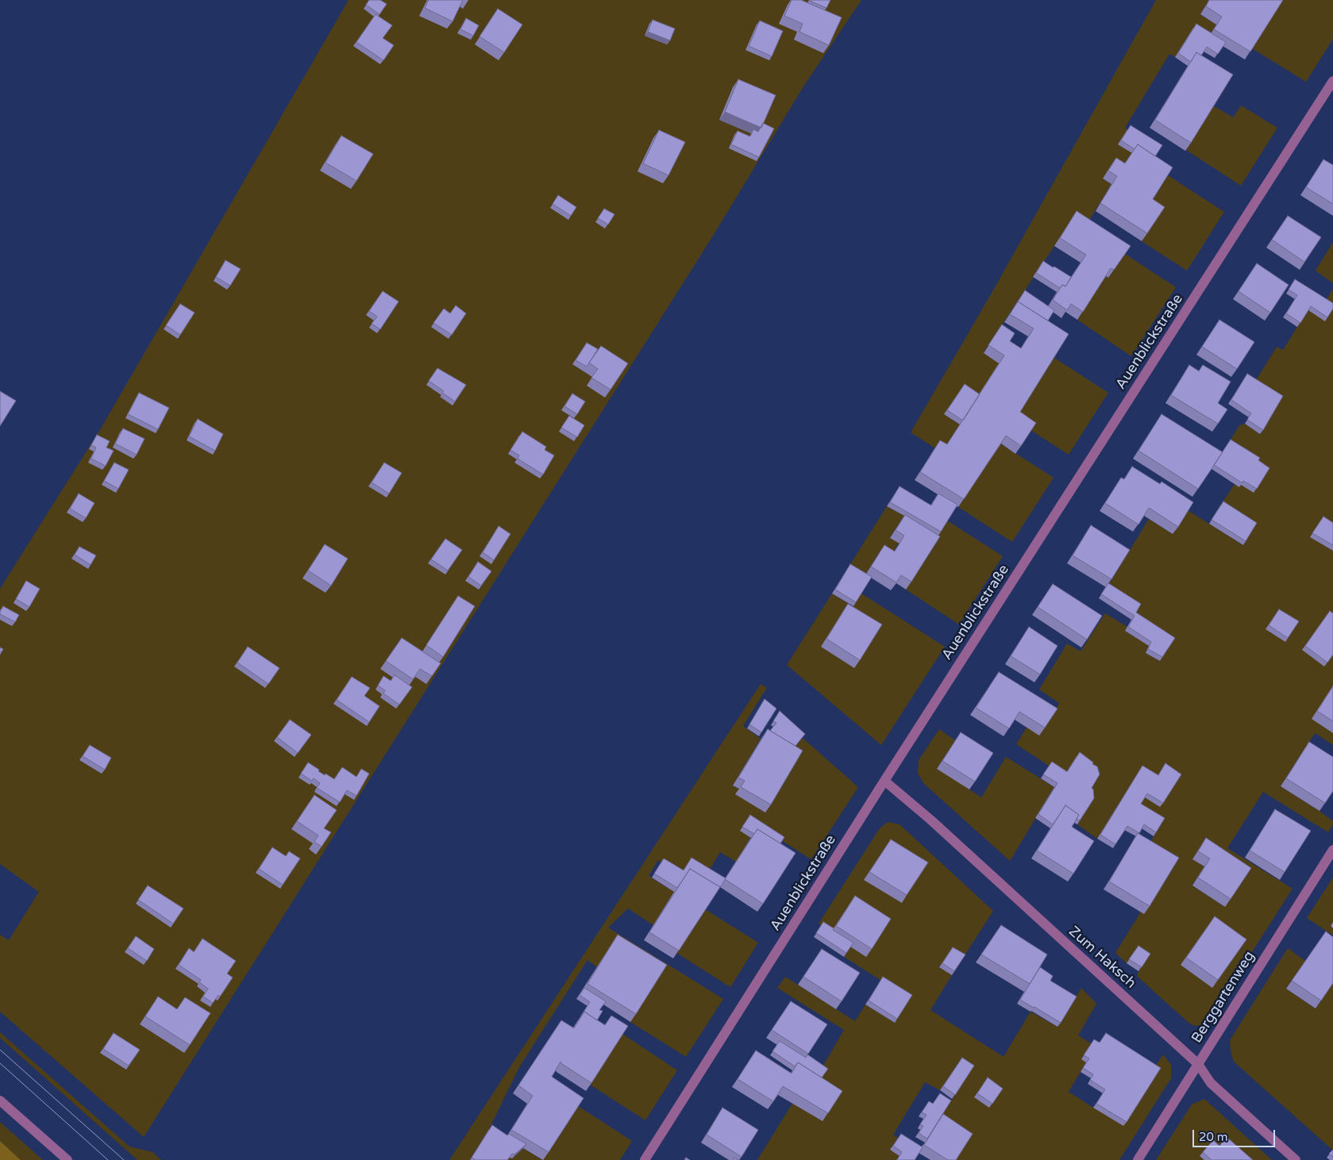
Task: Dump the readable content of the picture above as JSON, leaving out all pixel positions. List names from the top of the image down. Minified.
{"streets":{"street":["Auenblickstraße","Zum Haksch","Berggartenweg"]},"crossings":[["Auenblickstraße","Zum Haksch"],["Zum Haksch","Berggartenweg"]],"scale_bar":"20 m"}
